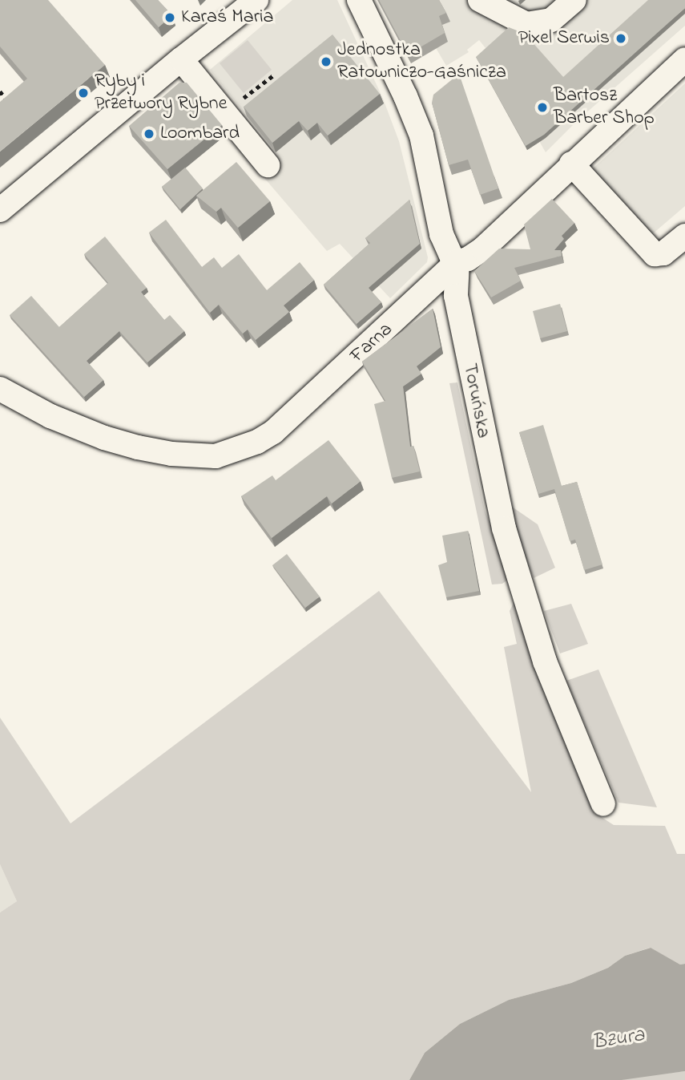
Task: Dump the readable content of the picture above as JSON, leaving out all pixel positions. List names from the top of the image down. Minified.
{"streets":{"street":["Farna","Toruńska"]},"crossings":[["Farna","Toruńska"]],"water":["Bzura"],"places":["Karaś Maria","Pixel Serwis","Jednostka Ratowniczo-Gaśnicza","Ryby i Przetwory Rybne","Bartosz Barber Shop","Loombard"]}
